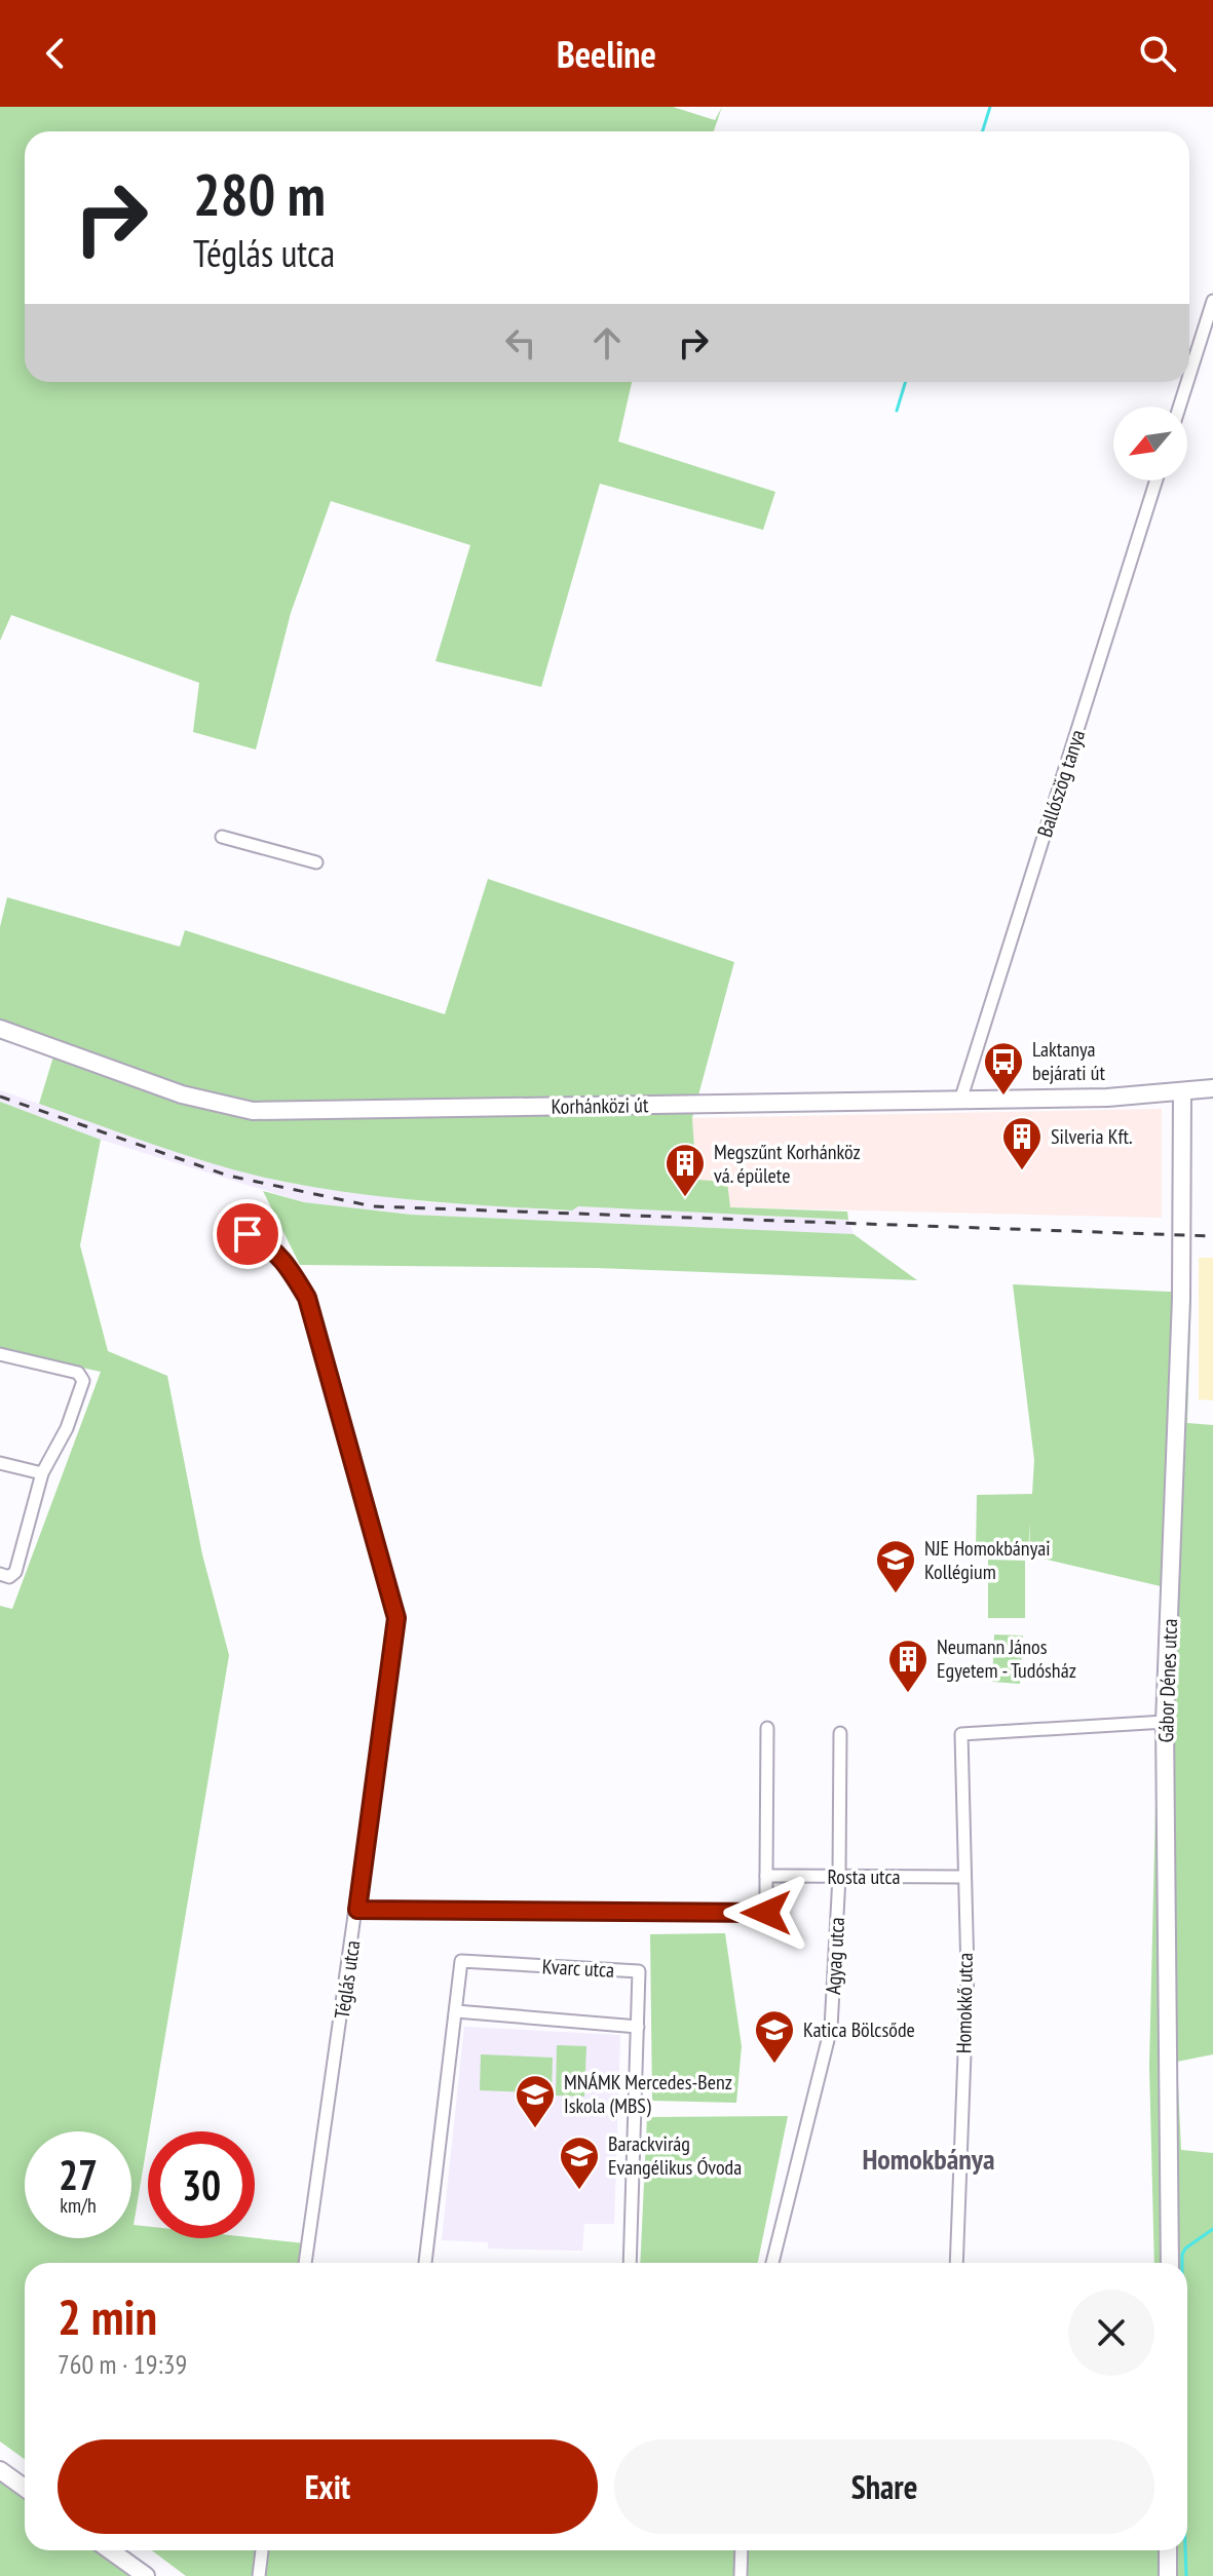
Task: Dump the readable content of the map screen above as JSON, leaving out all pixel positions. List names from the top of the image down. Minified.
{"streets":{"street":["Ballószög tanya","Korhánközi út","Gábor Dénes utca","Rosta utca","Agyag utca","Kvarc utca","Téglás utca","Homokkő utca"]},"crossings":[["Ballószög tanya","Korhánközi út"],["Korhánközi út","Gábor Dénes utca"],["Gábor Dénes utca","Homokkő utca"],["Rosta utca","Agyag utca"],["Rosta utca","Homokkő utca"]],"districts":["Homokbánya"],"places":{"bus stop":["Laktanya bejárati út"],"building":["Silveria Kft.","Megszűnt Korhánköz vá. épülete","Neumann János Egyetem - Tudósház"],"school or university":["NJE Homokbányai Kollégium","Katica Bölcsőde","MNÁMK Mercedes-Benz Iskola (MBS)","Barackvirág Evangélikus Óvoda"]},"north":"bottom left","page":{"header":"Beeline","turn":["280 m","Téglás utca"],"speed":"27 km/h","limit":"30","heading":["2 min","760 m · 19:39"],"buttons":["Exit","Share"]}}
